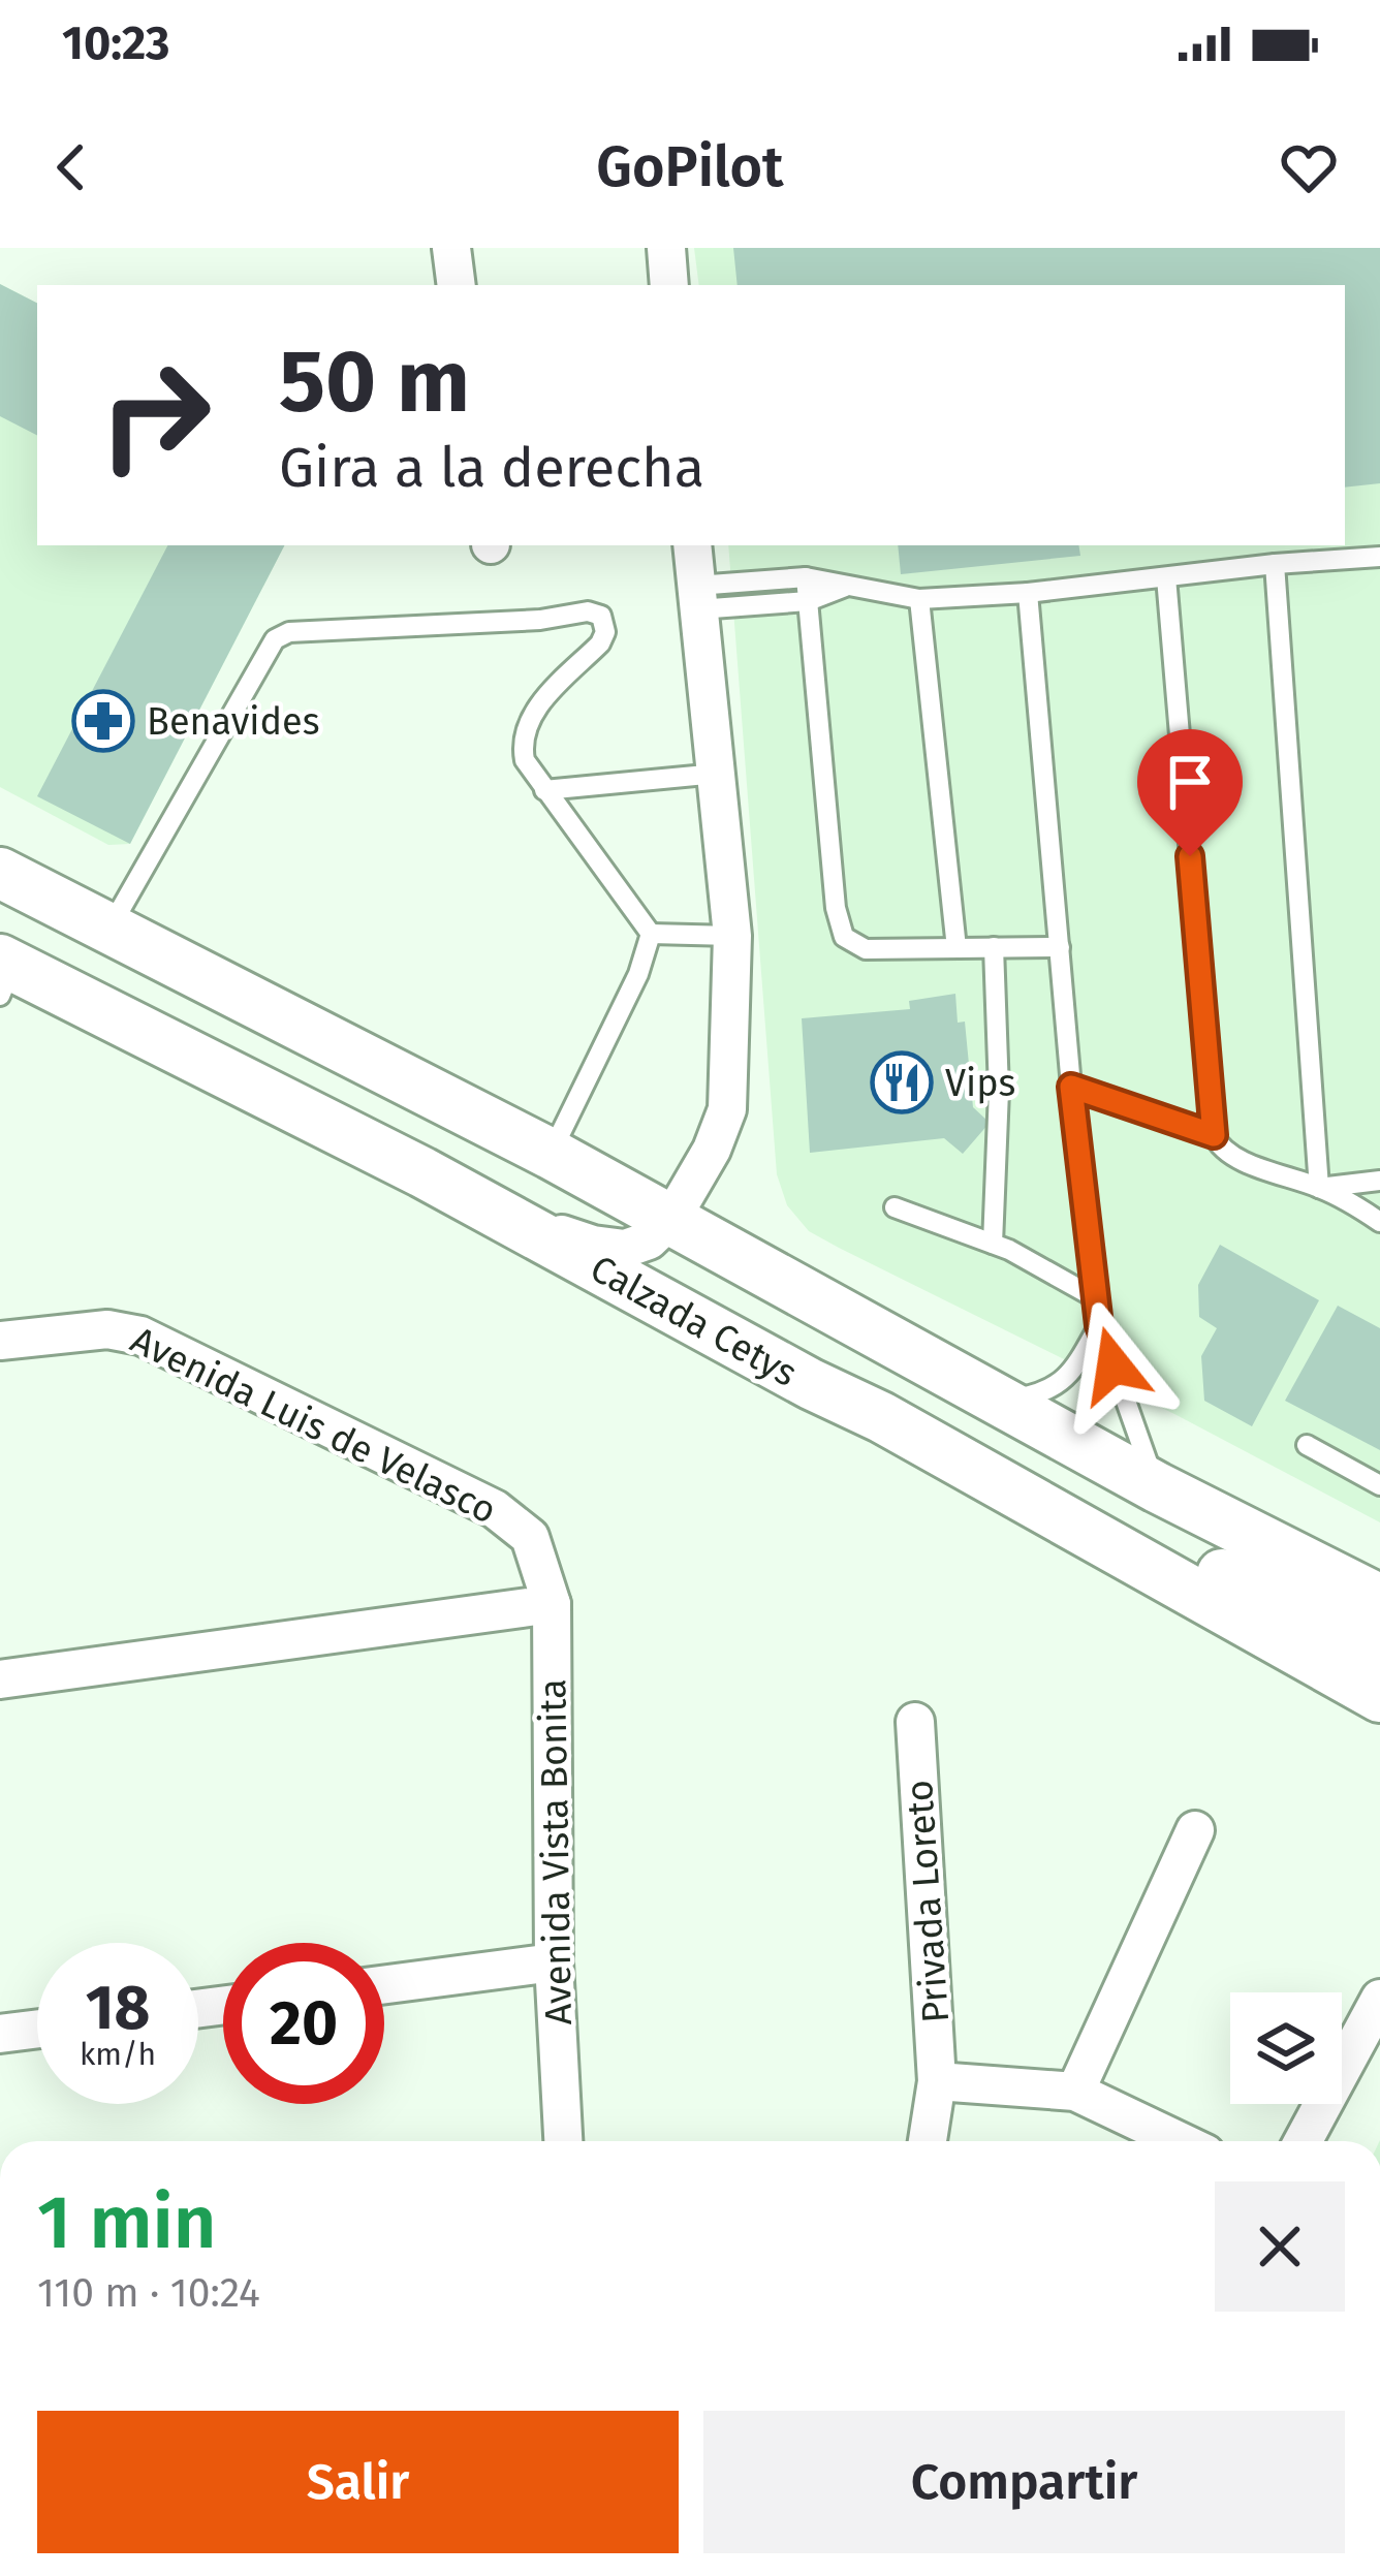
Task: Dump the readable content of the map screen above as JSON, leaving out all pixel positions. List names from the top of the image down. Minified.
{"streets":{"main road":["Calzada Cetys"],"street":["Avenida Luis de Velasco","Avenida Vista Bonita","Privada Loreto"]},"crossings":[["Avenida Luis de Velasco","Avenida Vista Bonita"]],"places":{"pharmacy":["Benavides"],"restaurant":["Vips"]},"page":{"status":"10:23","header":"GoPilot","turn":["50 m","Gira a la derecha"],"speed":"18 km/h","limit":"20","heading":["1 min","110 m · 10:24"],"buttons":["Salir","Compartir"]}}
